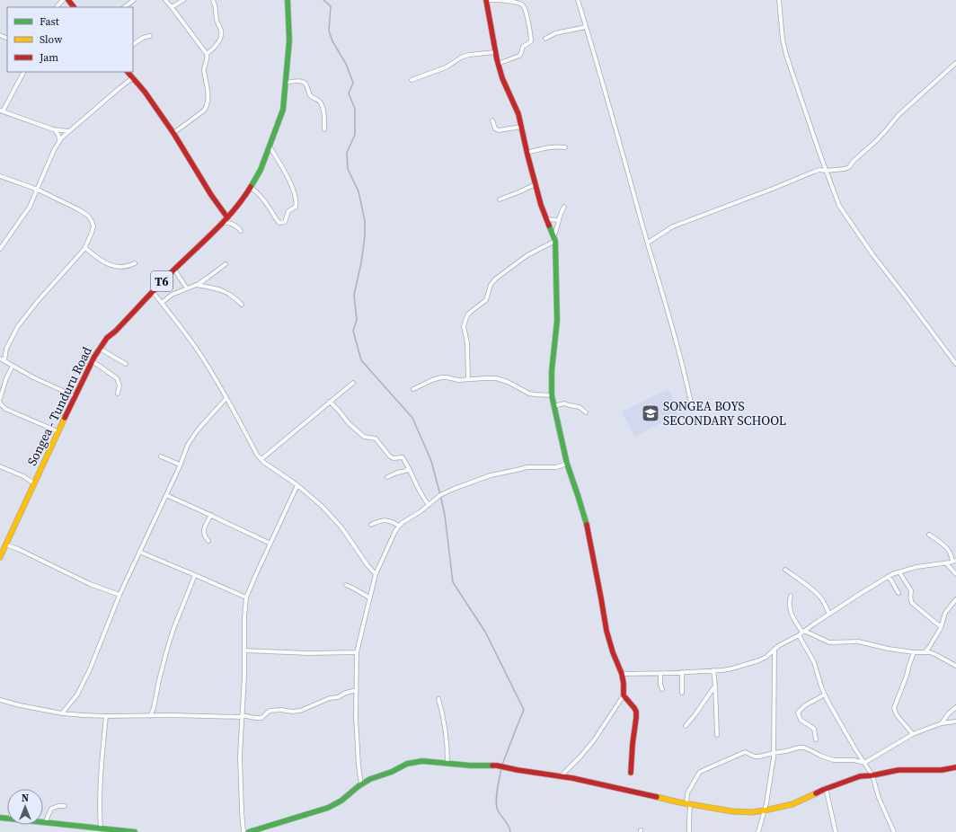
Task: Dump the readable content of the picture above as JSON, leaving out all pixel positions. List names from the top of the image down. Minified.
{"streets":{"main road":["T6","Songea - Tunduru Road"]},"places":{"school or university":["SONGEA BOYS SECONDARY SCHOOL"]},"legend":["Fast","Slow","Jam"],"north":"top"}
